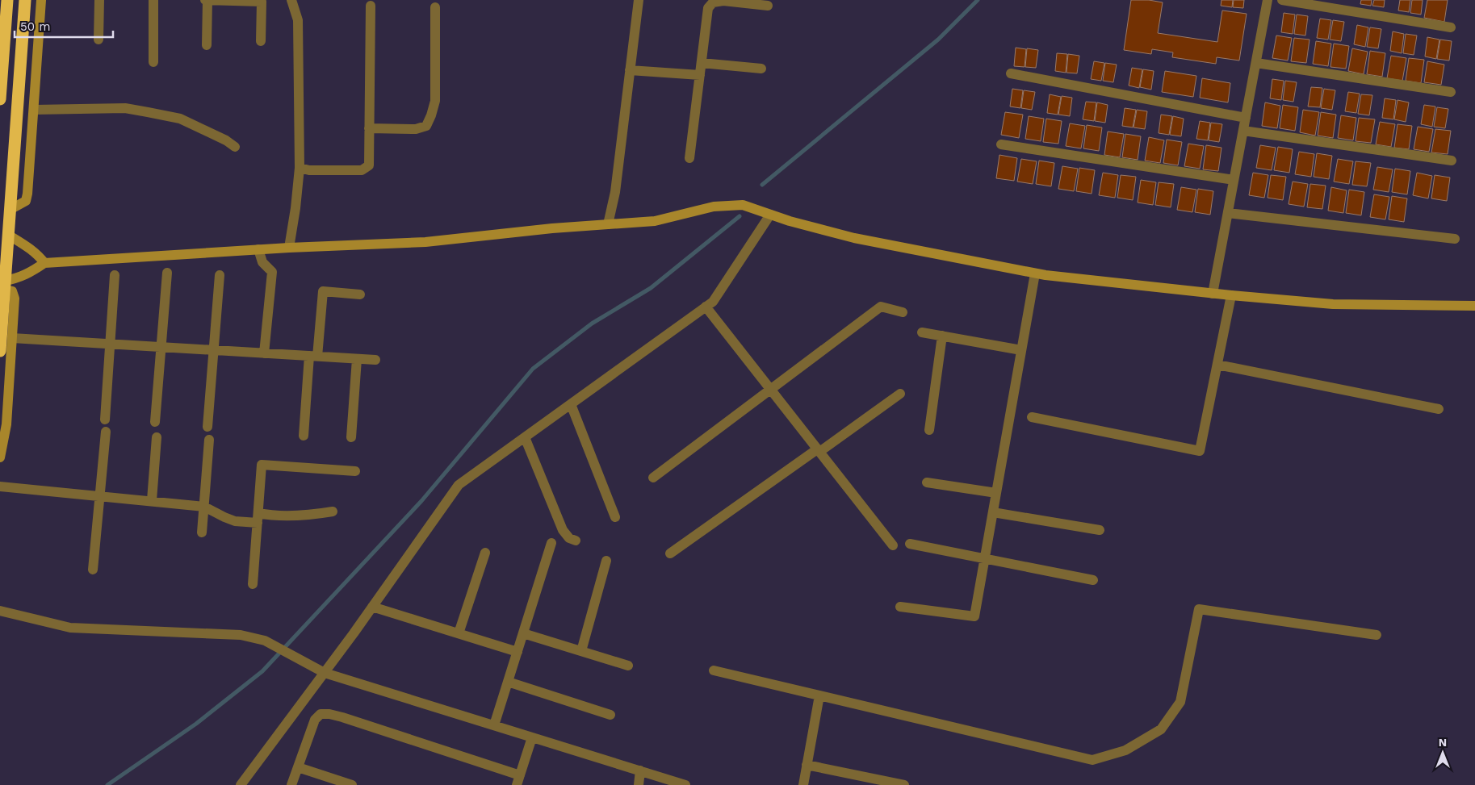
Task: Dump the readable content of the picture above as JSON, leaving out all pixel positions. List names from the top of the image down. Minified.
{"scale_bar":"50 m","north":"top"}
